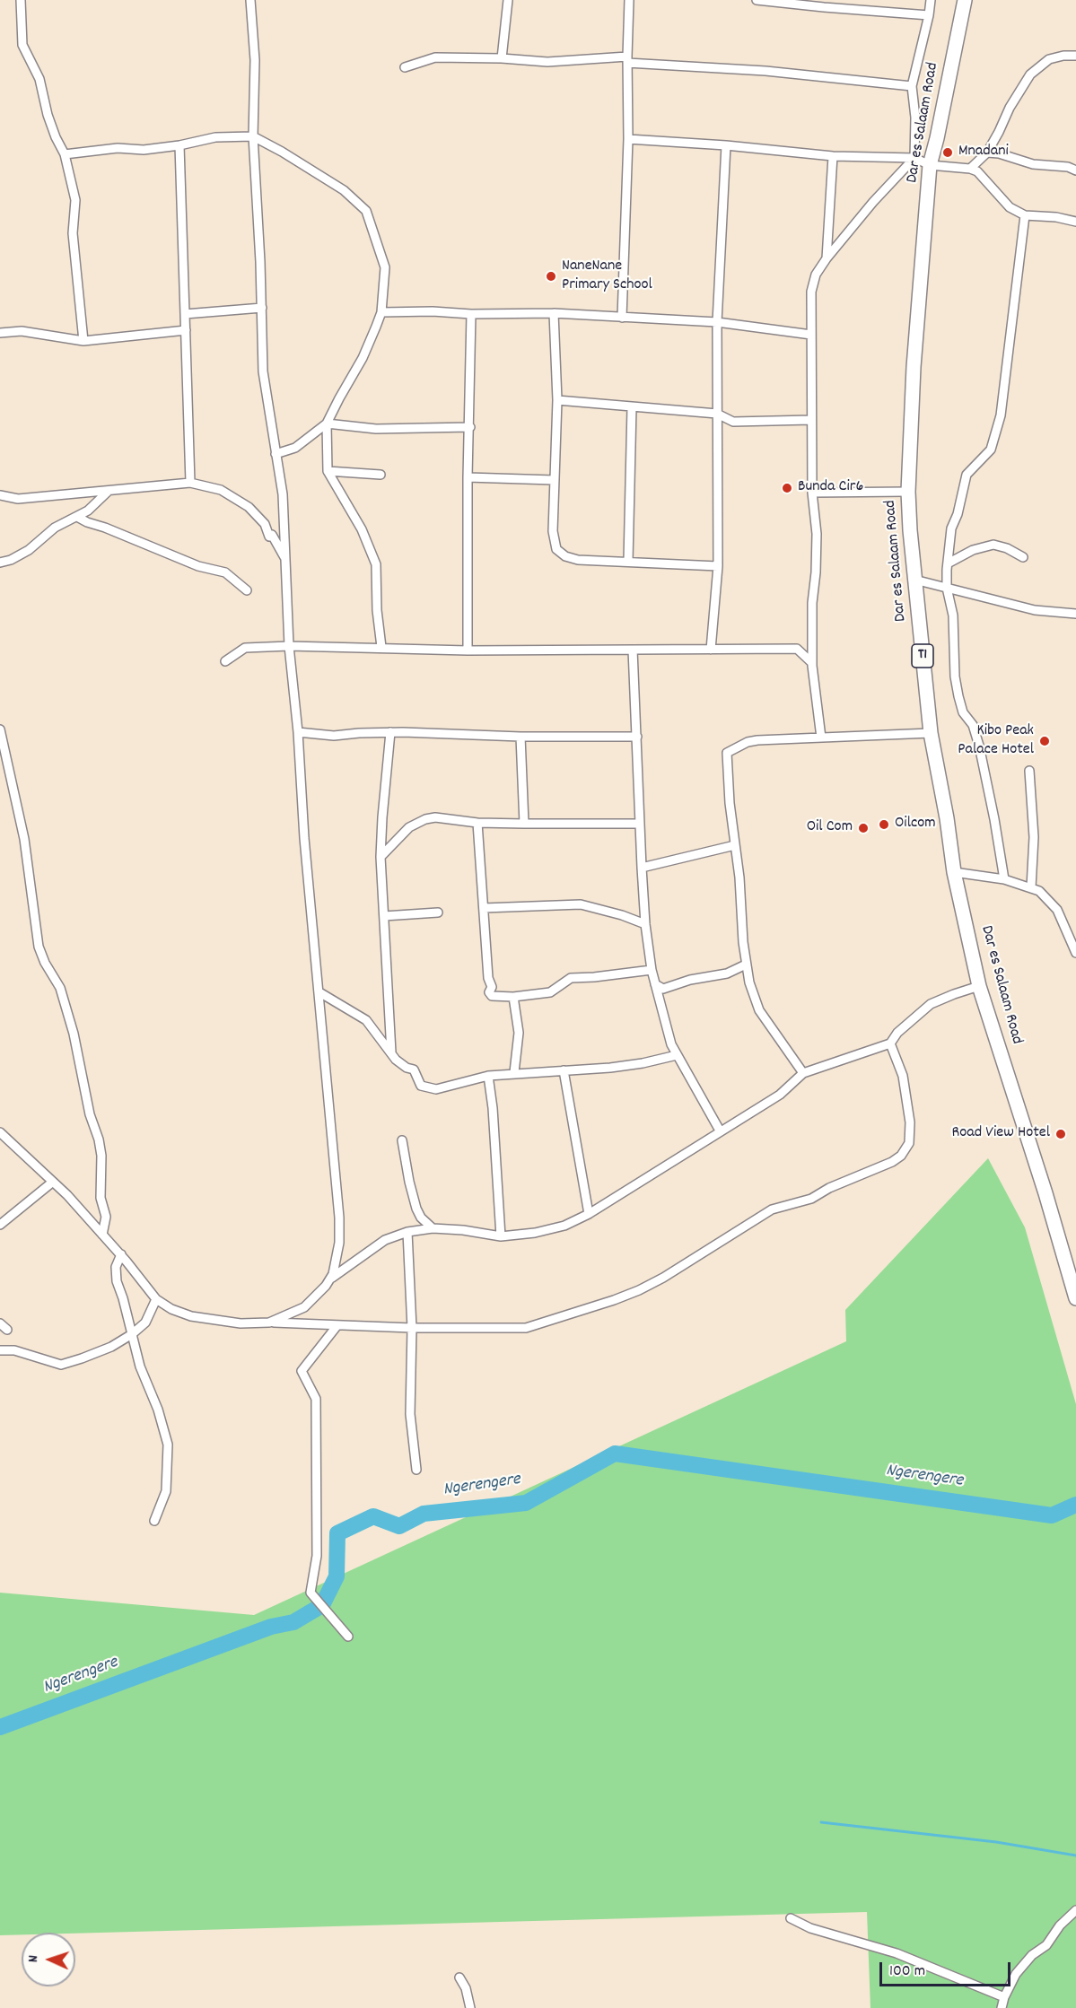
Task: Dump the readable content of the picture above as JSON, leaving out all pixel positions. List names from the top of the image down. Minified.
{"streets":{"highway":["Dar es Salaam Road","T1"]},"water":["Ngerengere"],"places":["Mnadani","NaneNane Primary School","Bunda Cir6","Kibo Peak Palace Hotel","Oilcom","Oil Com","Road View Hotel"],"scale_bar":"100 m","north":"left"}
